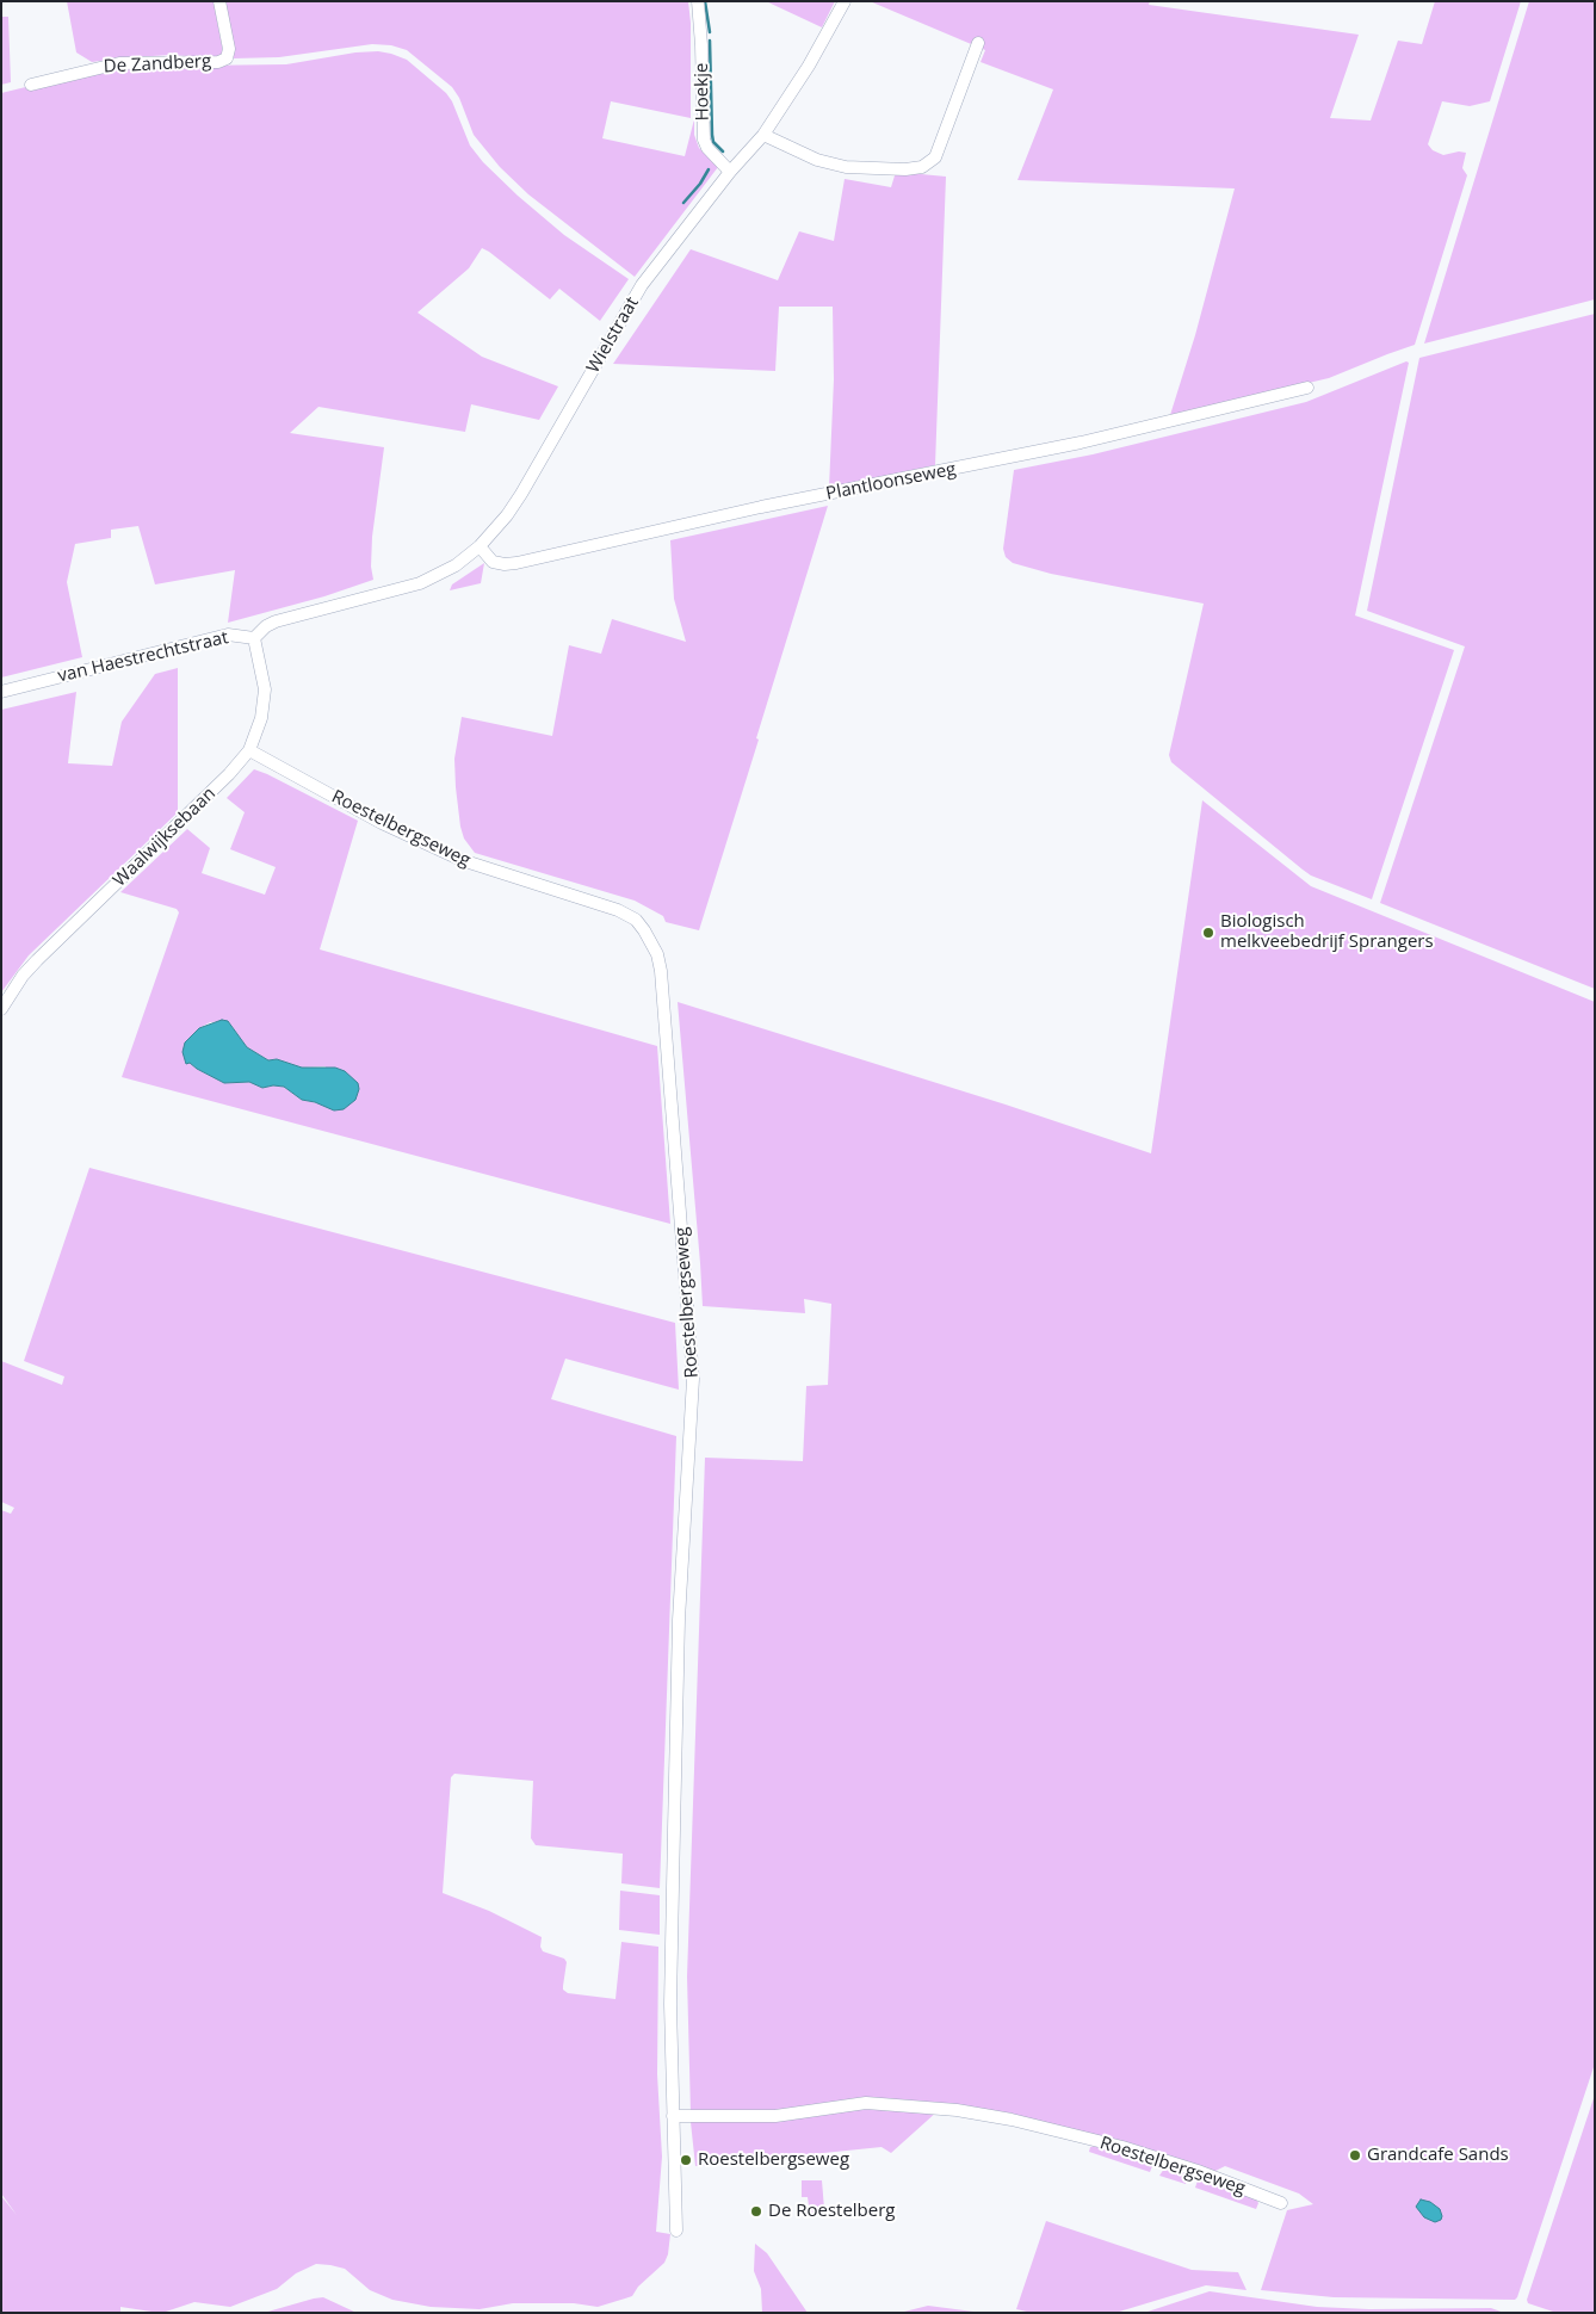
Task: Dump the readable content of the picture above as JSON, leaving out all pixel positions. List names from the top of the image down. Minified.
{"streets":{"street":["De Zandberg","Hoekje","Wielstraat","Plantloonseweg","van Haestrechtstraat","Roestelbergseweg","Waalwijksebaan"]},"crossings":[["Hoekje","Wielstraat"],["Wielstraat","Plantloonseweg"],["Wielstraat","van Haestrechtstraat"],["Plantloonseweg","van Haestrechtstraat"],["van Haestrechtstraat","Waalwijksebaan"],["Roestelbergseweg","Waalwijksebaan"]],"places":["Biologisch melkveebedrijf Sprangers","Grandcafe Sands","Roestelbergseweg","De Roestelberg"]}
